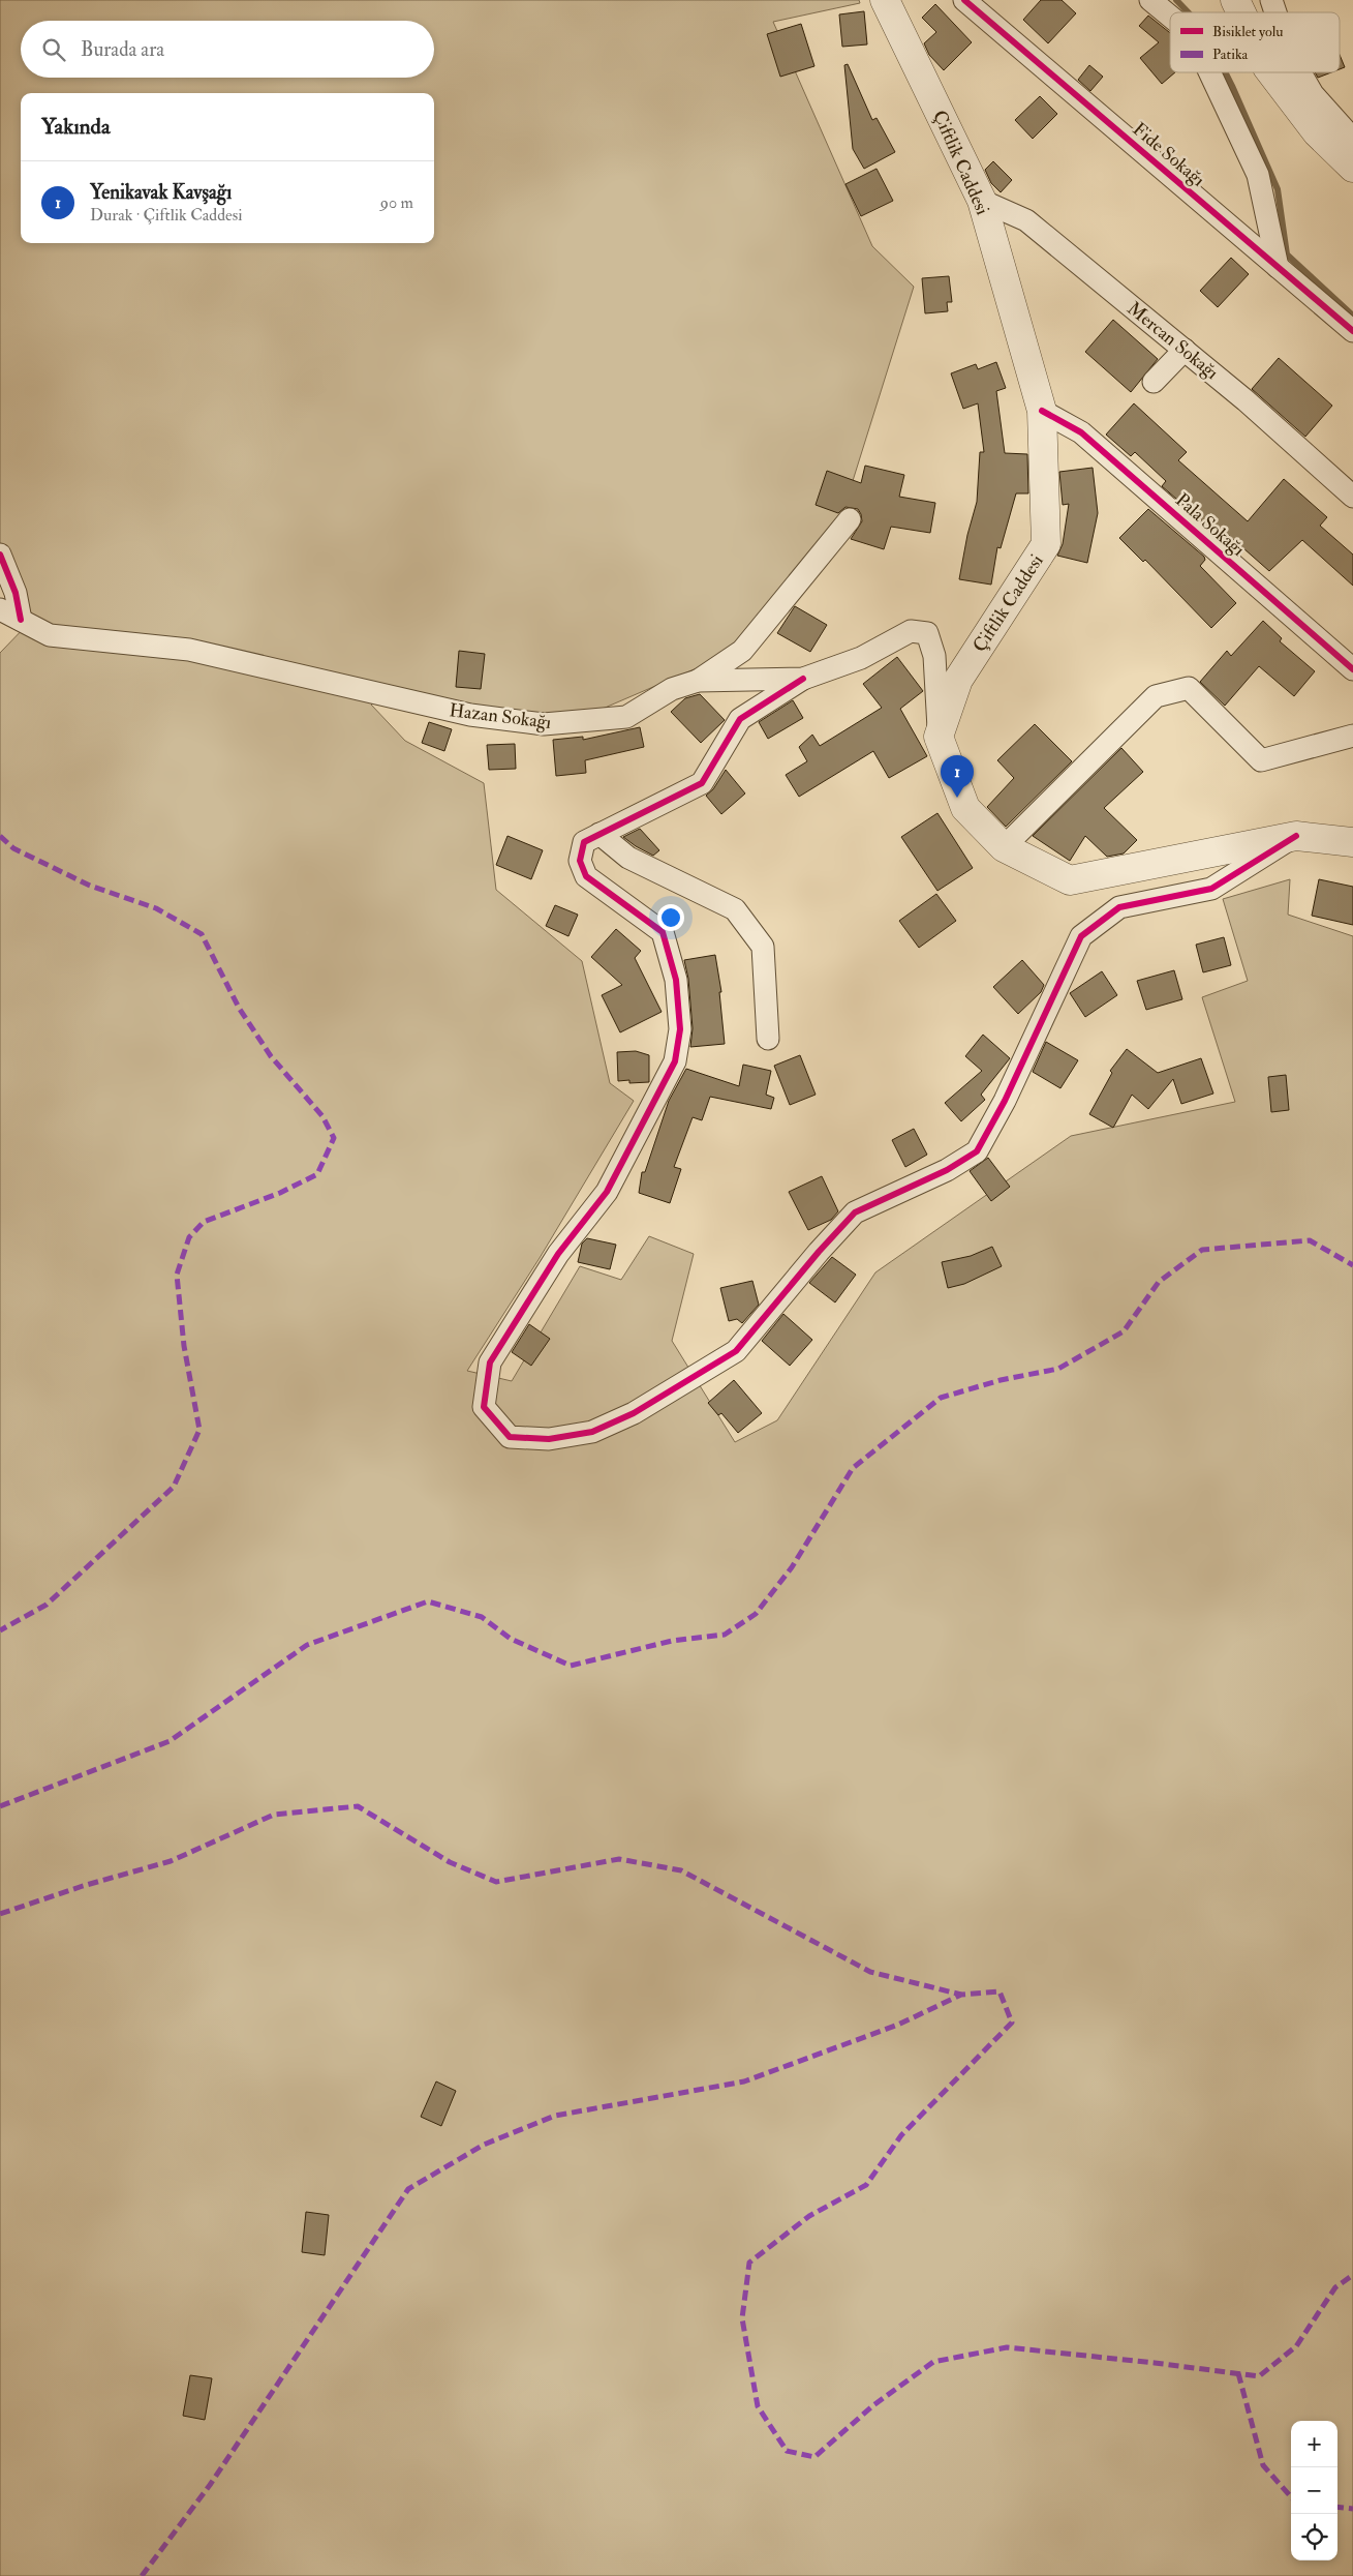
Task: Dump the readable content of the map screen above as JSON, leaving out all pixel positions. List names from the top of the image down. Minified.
{"streets":{"street":["Fide Sokağı","Çiftlik Caddesi","Mercan Sokağı","Pala Sokağı","Hazan Sokağı"]},"crossings":[["Çiftlik Caddesi","Mercan Sokağı"],["Çiftlik Caddesi","Pala Sokağı"],["Çiftlik Caddesi","Hazan Sokağı"]],"legend":["Bisiklet yolu","Patika"],"page":{"search":"Burada ara","heading":"Yakında","list":[{"mark":"1","name":"Yenikavak Kavşağı","note":"Durak · Çiftlik Caddesi","value":"90 m"}],"pins":"1","map_buttons":["+","−"]}}
